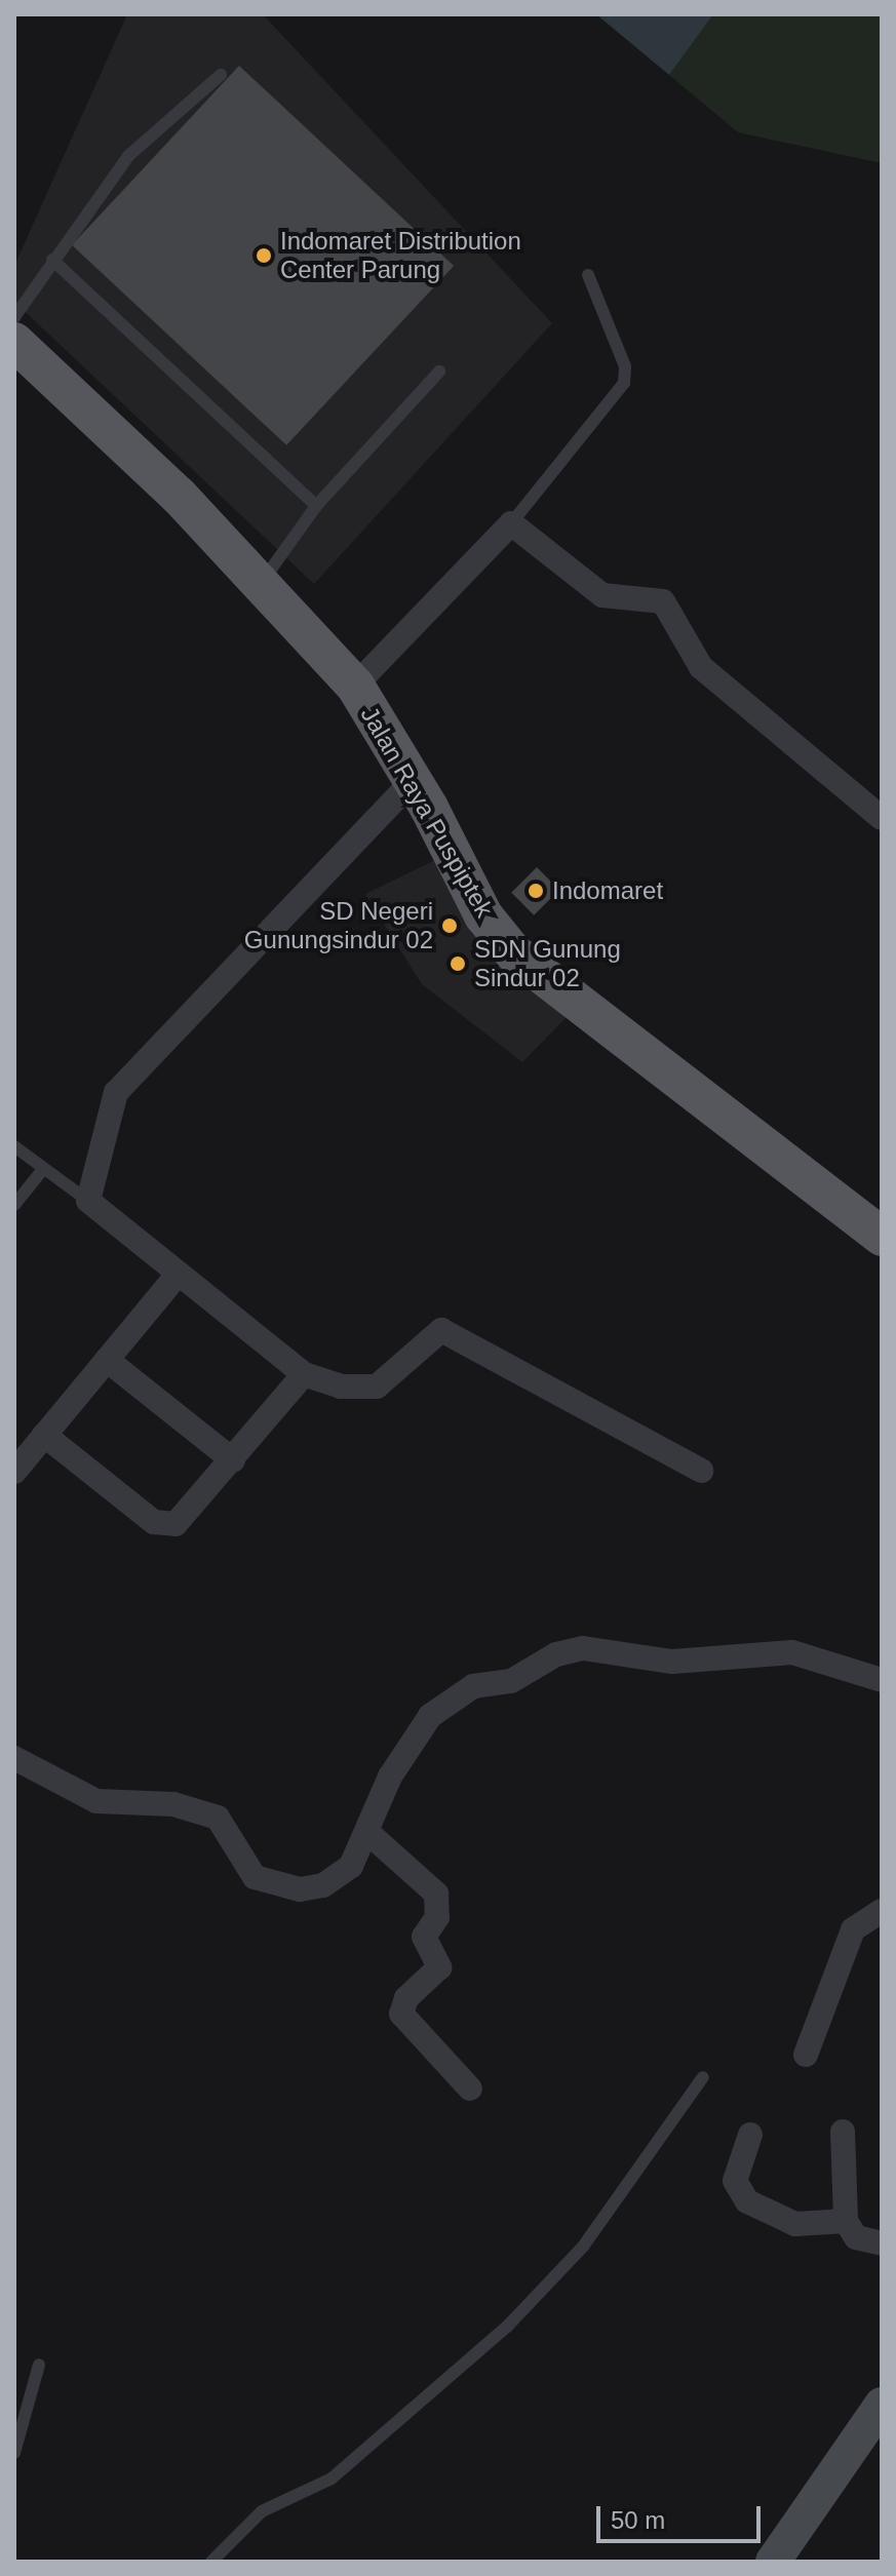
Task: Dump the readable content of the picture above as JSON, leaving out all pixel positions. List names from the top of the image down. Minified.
{"streets":{"main road":["Jalan Raya Puspiptek"]},"places":["Indomaret Distribution Center Parung","Indomaret","SD Negeri Gunungsindur 02","SDN Gunung Sindur 02"],"scale_bar":"50 m"}
